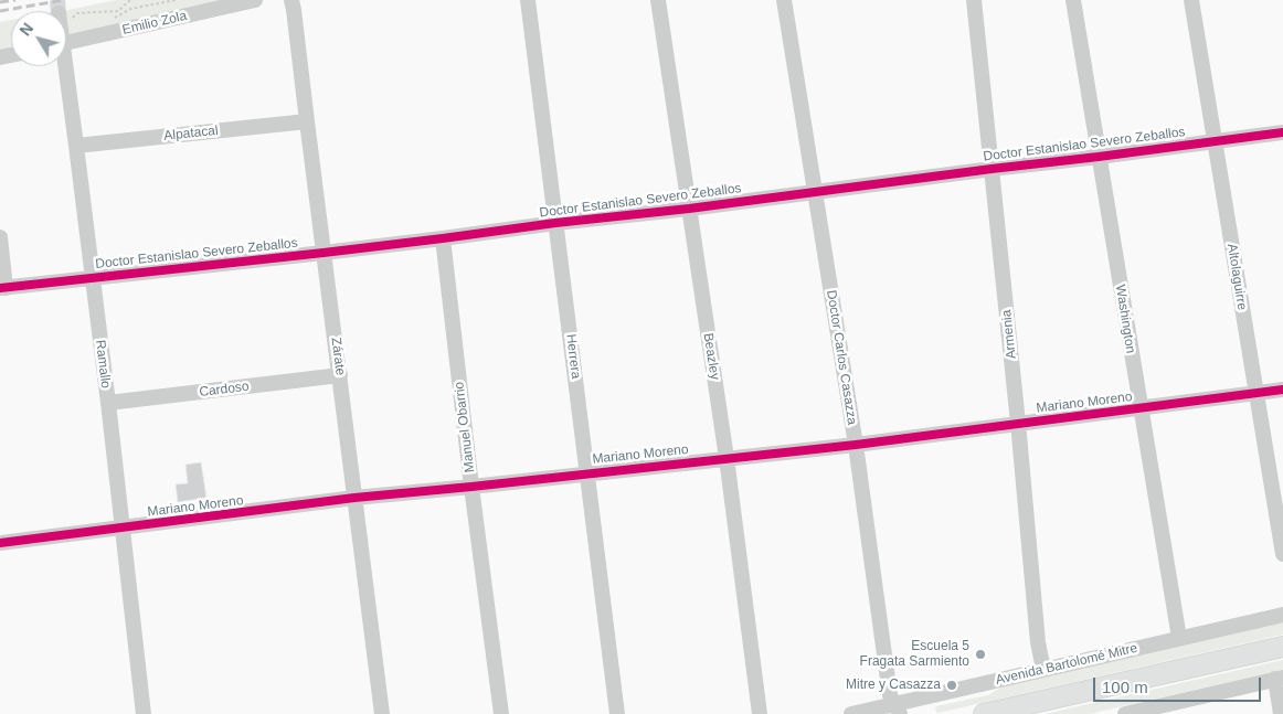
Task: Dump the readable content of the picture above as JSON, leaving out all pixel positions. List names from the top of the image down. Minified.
{"streets":{"street":["Emilio Zola","Alpatacal","Doctor Estanislao Severo Zeballos","Altolaguirre","Washington","Armenia","Zárate","Herrera","Beazley","Doctor Carlos Casazza","Ramallo","Cardoso","Mariano Moreno","Manuel Obarrio","Avenida Bartolomé Mitre"]},"crossings":[["Alpatacal","Zárate"],["Alpatacal","Ramallo"],["Doctor Estanislao Severo Zeballos","Altolaguirre"],["Doctor Estanislao Severo Zeballos","Washington"],["Doctor Estanislao Severo Zeballos","Armenia"],["Doctor Estanislao Severo Zeballos","Zárate"],["Doctor Estanislao Severo Zeballos","Herrera"],["Doctor Estanislao Severo Zeballos","Beazley"],["Doctor Estanislao Severo Zeballos","Doctor Carlos Casazza"],["Doctor Estanislao Severo Zeballos","Ramallo"],["Doctor Estanislao Severo Zeballos","Manuel Obarrio"],["Altolaguirre","Mariano Moreno"],["Washington","Mariano Moreno"],["Washington","Avenida Bartolomé Mitre"],["Armenia","Mariano Moreno"],["Armenia","Avenida Bartolomé Mitre"],["Zárate","Cardoso"],["Zárate","Mariano Moreno"],["Herrera","Mariano Moreno"],["Beazley","Mariano Moreno"],["Doctor Carlos Casazza","Mariano Moreno"],["Doctor Carlos Casazza","Avenida Bartolomé Mitre"],["Ramallo","Cardoso"],["Ramallo","Mariano Moreno"],["Mariano Moreno","Manuel Obarrio"]],"places":["Escuela 5 Fragata Sarmiento","Mitre y Casazza"],"scale_bar":"100 m","north":"top left"}
